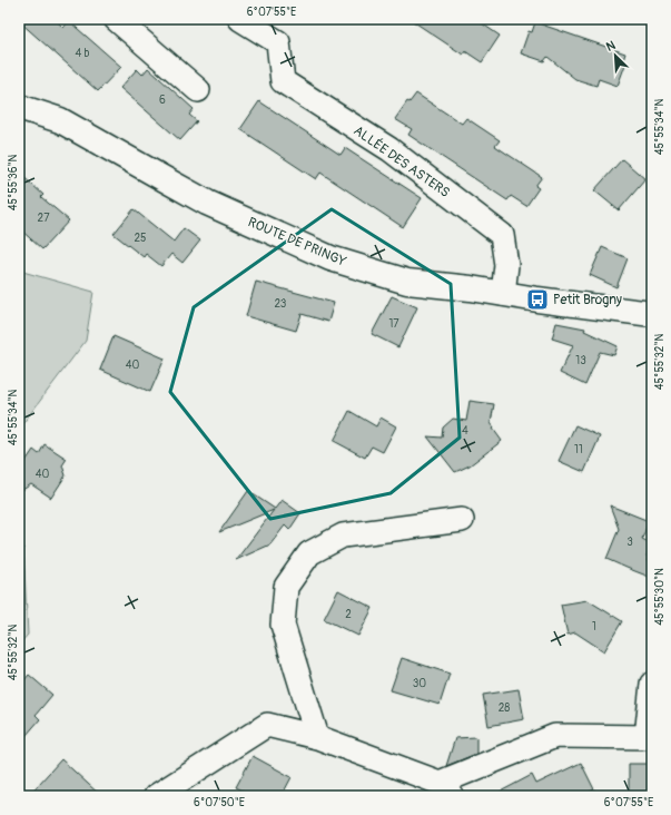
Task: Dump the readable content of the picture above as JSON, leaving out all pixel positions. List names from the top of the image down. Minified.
{"streets":{"street":["ALLÉE DES ASTERS","ROUTE DE PRINGY"]},"crossings":[["ALLÉE DES ASTERS","ROUTE DE PRINGY"]],"places":{"bus stop":["Petit Brogny"]},"house_numbers":["4 b","6","27","25","23","17","13","40","4","11","40","3","2","1","30","28"],"north":"top left","coordinates":["6°07'55\"E","45°55'34\"N","45°55'36\"N","45°55'32\"N","45°55'30\"N","6°07'50\"E"]}
